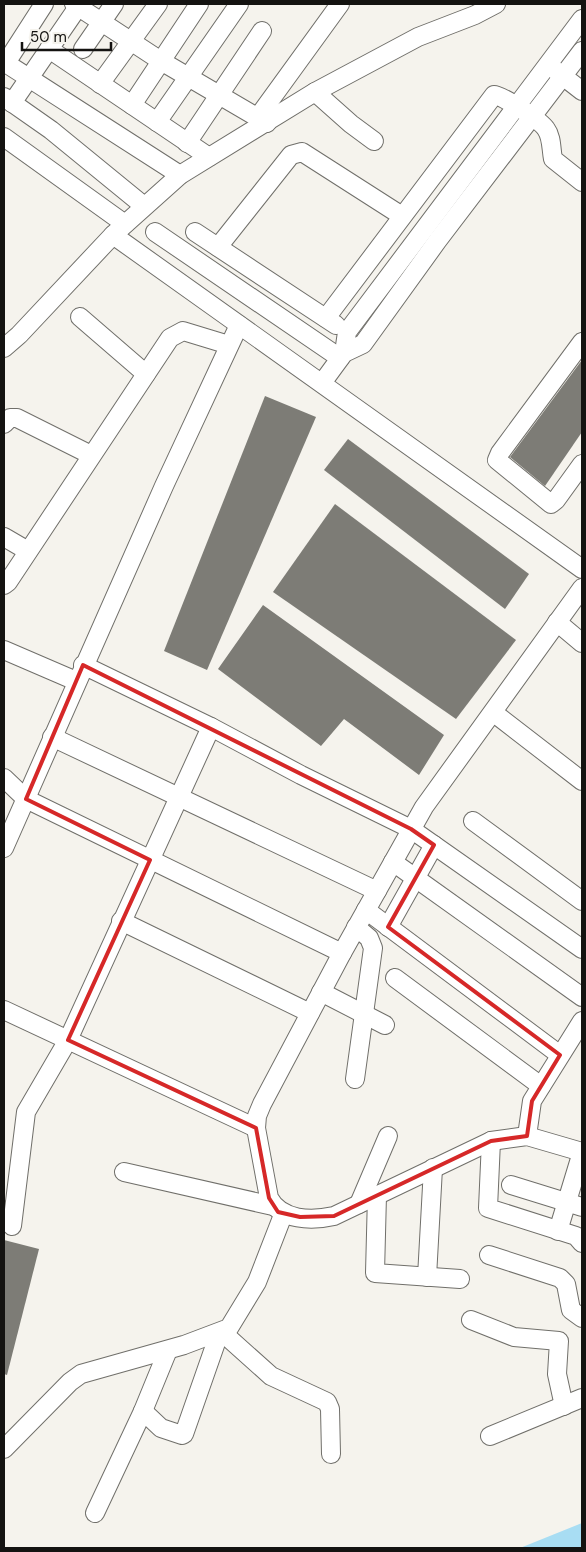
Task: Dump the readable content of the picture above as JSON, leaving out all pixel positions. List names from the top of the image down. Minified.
{"scale_bar":"50 m"}
